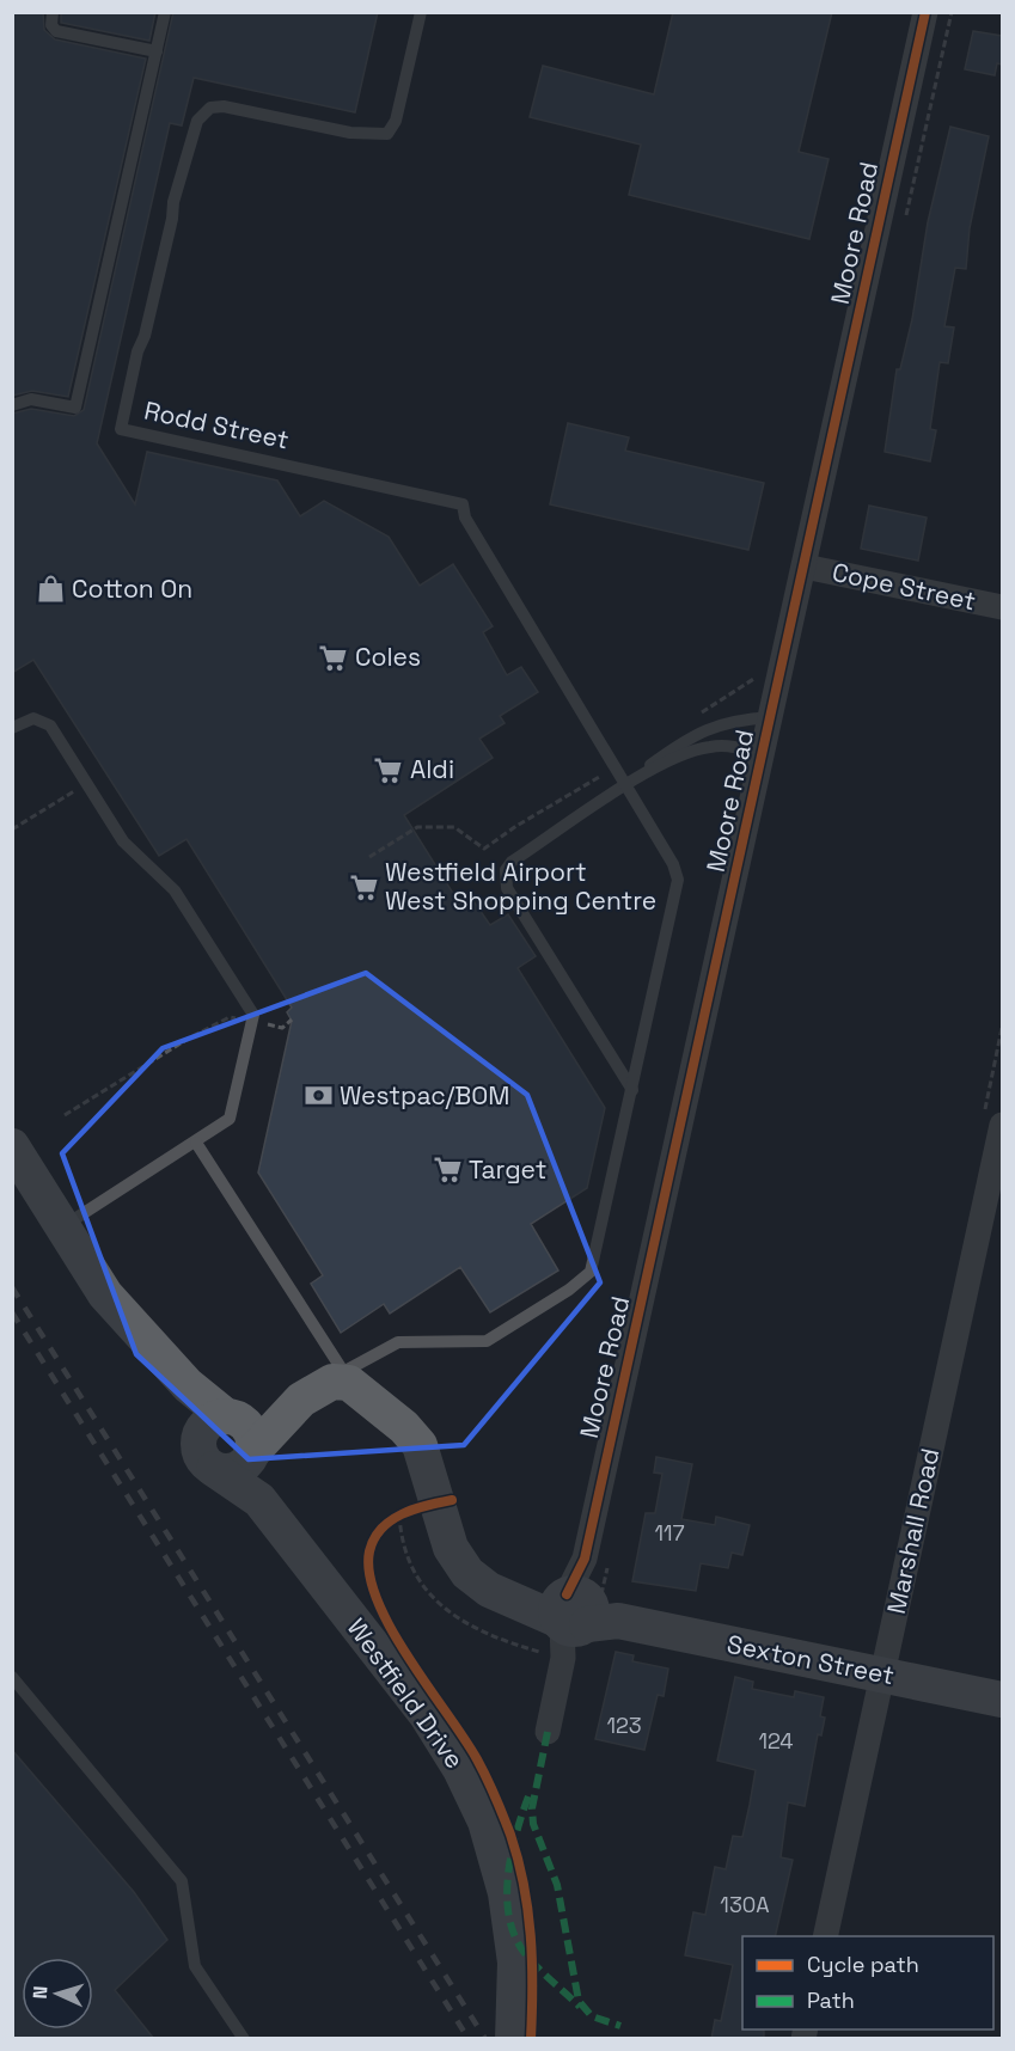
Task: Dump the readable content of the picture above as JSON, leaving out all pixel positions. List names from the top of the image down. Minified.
{"streets":{"main road":["Sexton Street","Westfield Drive"],"street":["Moore Road","Cope Street","Marshall Road"],"lane":["Rodd Street"]},"crossings":[["Moore Road","Cope Street"],["Moore Road","Sexton Street"],["Rodd Street","Sexton Street"],["Marshall Road","Sexton Street"]],"places":{"shop":["Cotton On"],"supermarket":["Coles","Aldi","Westfield Airport West Shopping Centre","Target"],"bank":["Westpac/BOM"]},"house_numbers":["117","123","124","130A"],"legend":["Cycle path","Path"],"north":"left"}
